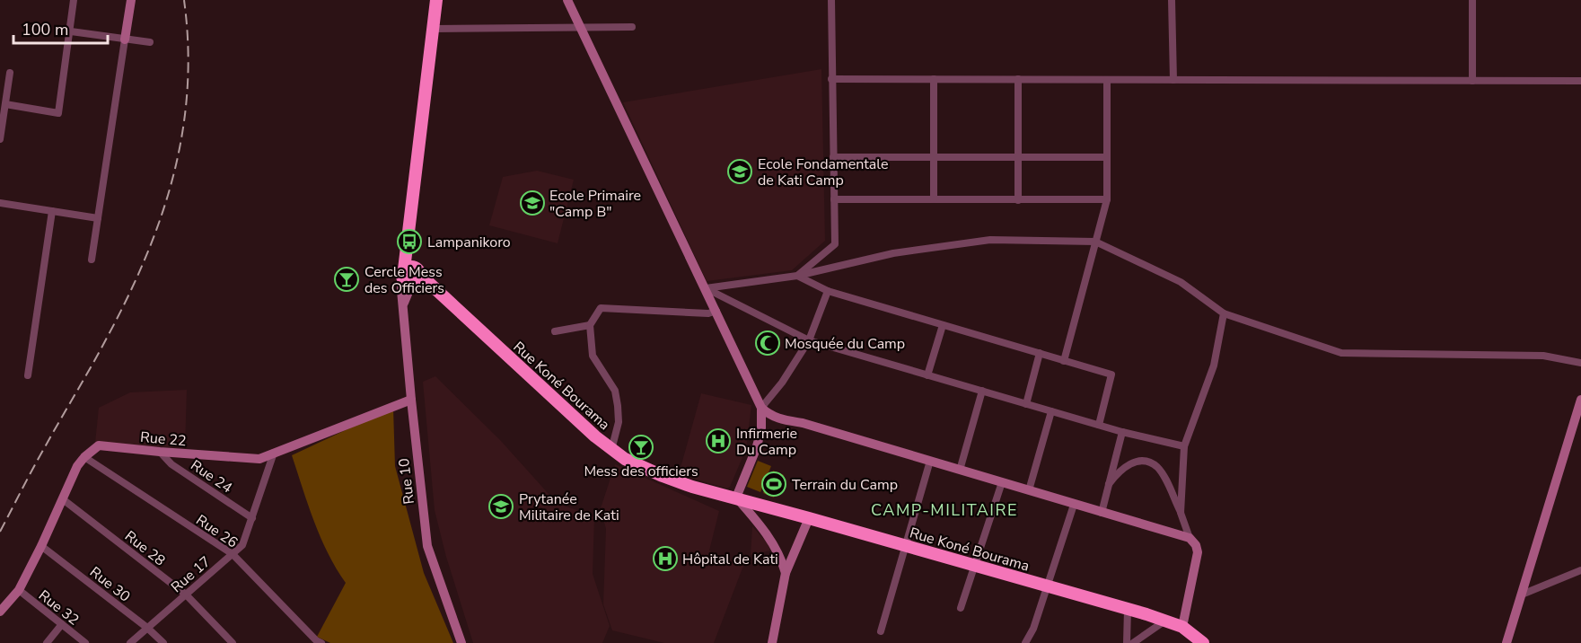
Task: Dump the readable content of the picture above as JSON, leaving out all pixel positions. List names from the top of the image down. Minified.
{"streets":{"highway":["Rue Koné Bourama"],"street":["Rue 22","Rue 24","Rue 10","Rue 26","Rue 28","Rue 17","Rue 30","Rue 32"]},"crossings":[["Rue Koné Bourama","Rue 10"],["Rue 22","Rue 24"],["Rue 22","Rue 10"],["Rue 22","Rue 26"],["Rue 22","Rue 17"],["Rue 24","Rue 17"],["Rue 26","Rue 17"],["Rue 28","Rue 17"],["Rue 17","Rue 30"]],"districts":["CAMP-MILITAIRE"],"places":{"school or university":["Ecole Fondamentale de Kati Camp","Ecole Primaire \"Camp B\"","Prytanée Militaire de Kati"],"bus stop":["Lampanikoro"],"bar":["Cercle Mess des Officiers","Mess des officiers"],"mosque":["Mosquée du Camp"],"hospital":["Infirmerie Du Camp","Hôpital de Kati"],"sports":["Terrain du Camp"]},"scale_bar":"100 m"}
